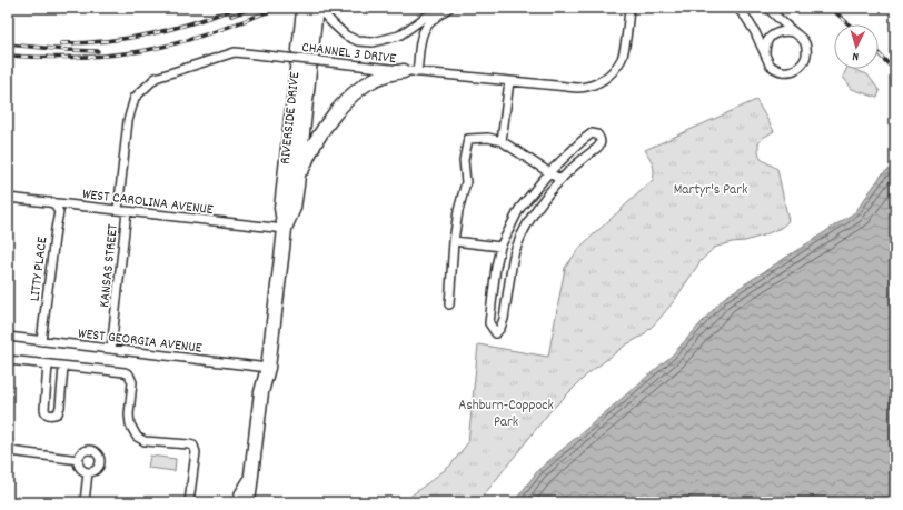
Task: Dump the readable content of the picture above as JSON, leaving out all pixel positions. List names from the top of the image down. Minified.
{"streets":{"main road":["RIVERSIDE DRIVE"],"street":["CHANNEL 3 DRIVE","WEST CAROLINA AVENUE","KANSAS STREET","LITTY PLACE","WEST GEORGIA AVENUE"]},"crossings":[["CHANNEL 3 DRIVE","WEST CAROLINA AVENUE"],["RIVERSIDE DRIVE","WEST CAROLINA AVENUE"],["RIVERSIDE DRIVE","WEST GEORGIA AVENUE"],["WEST CAROLINA AVENUE","KANSAS STREET"],["WEST CAROLINA AVENUE","LITTY PLACE"],["KANSAS STREET","WEST GEORGIA AVENUE"],["LITTY PLACE","WEST GEORGIA AVENUE"]],"parks":["Martyr's Park","Ashburn-Coppock Park"],"north":"bottom"}
